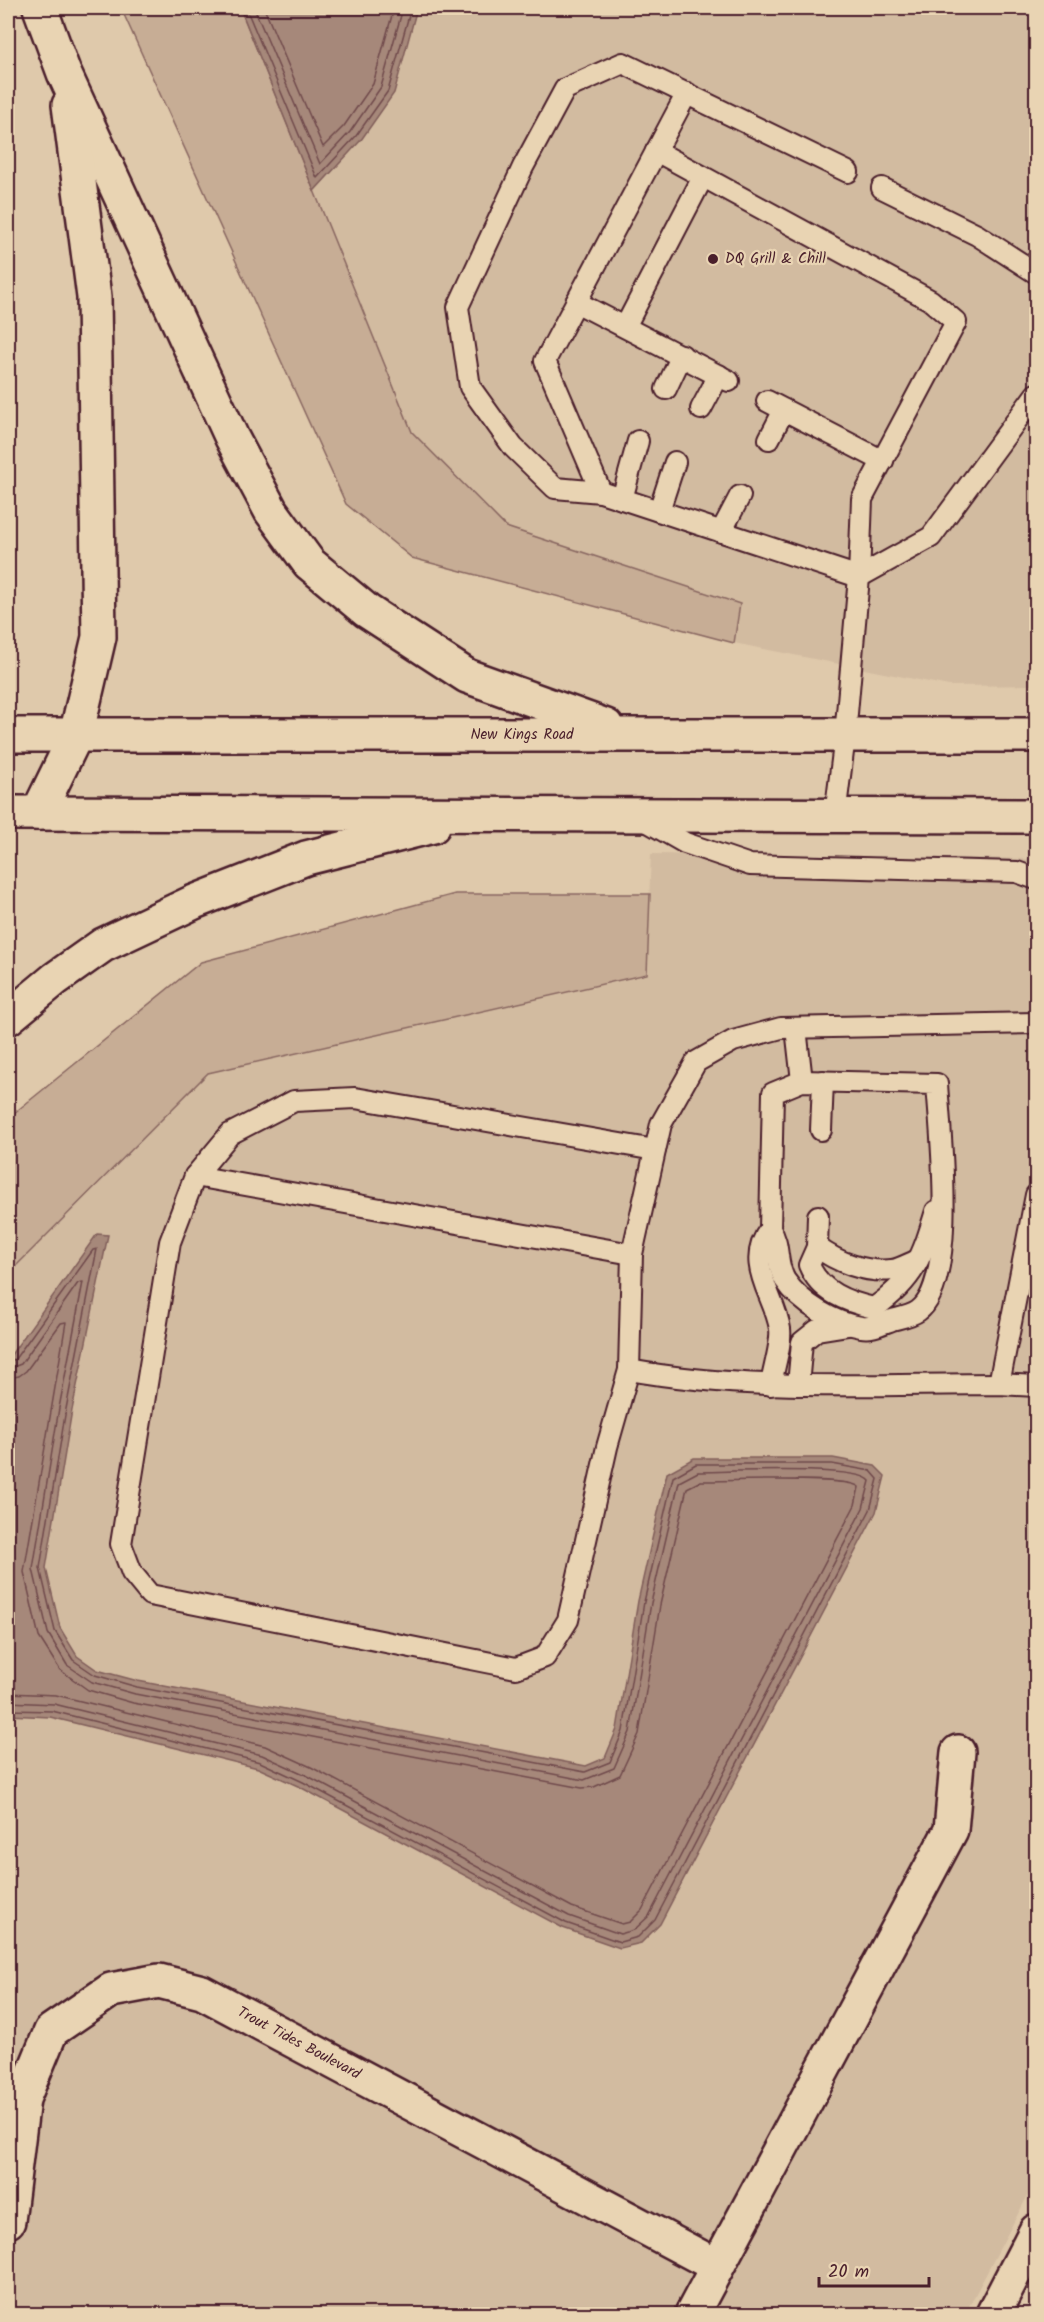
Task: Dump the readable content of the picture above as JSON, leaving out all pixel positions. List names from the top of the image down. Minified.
{"streets":{"main road":["New Kings Road","Trout Tides Boulevard"]},"places":["DQ Grill & Chill"],"scale_bar":"20 m"}
